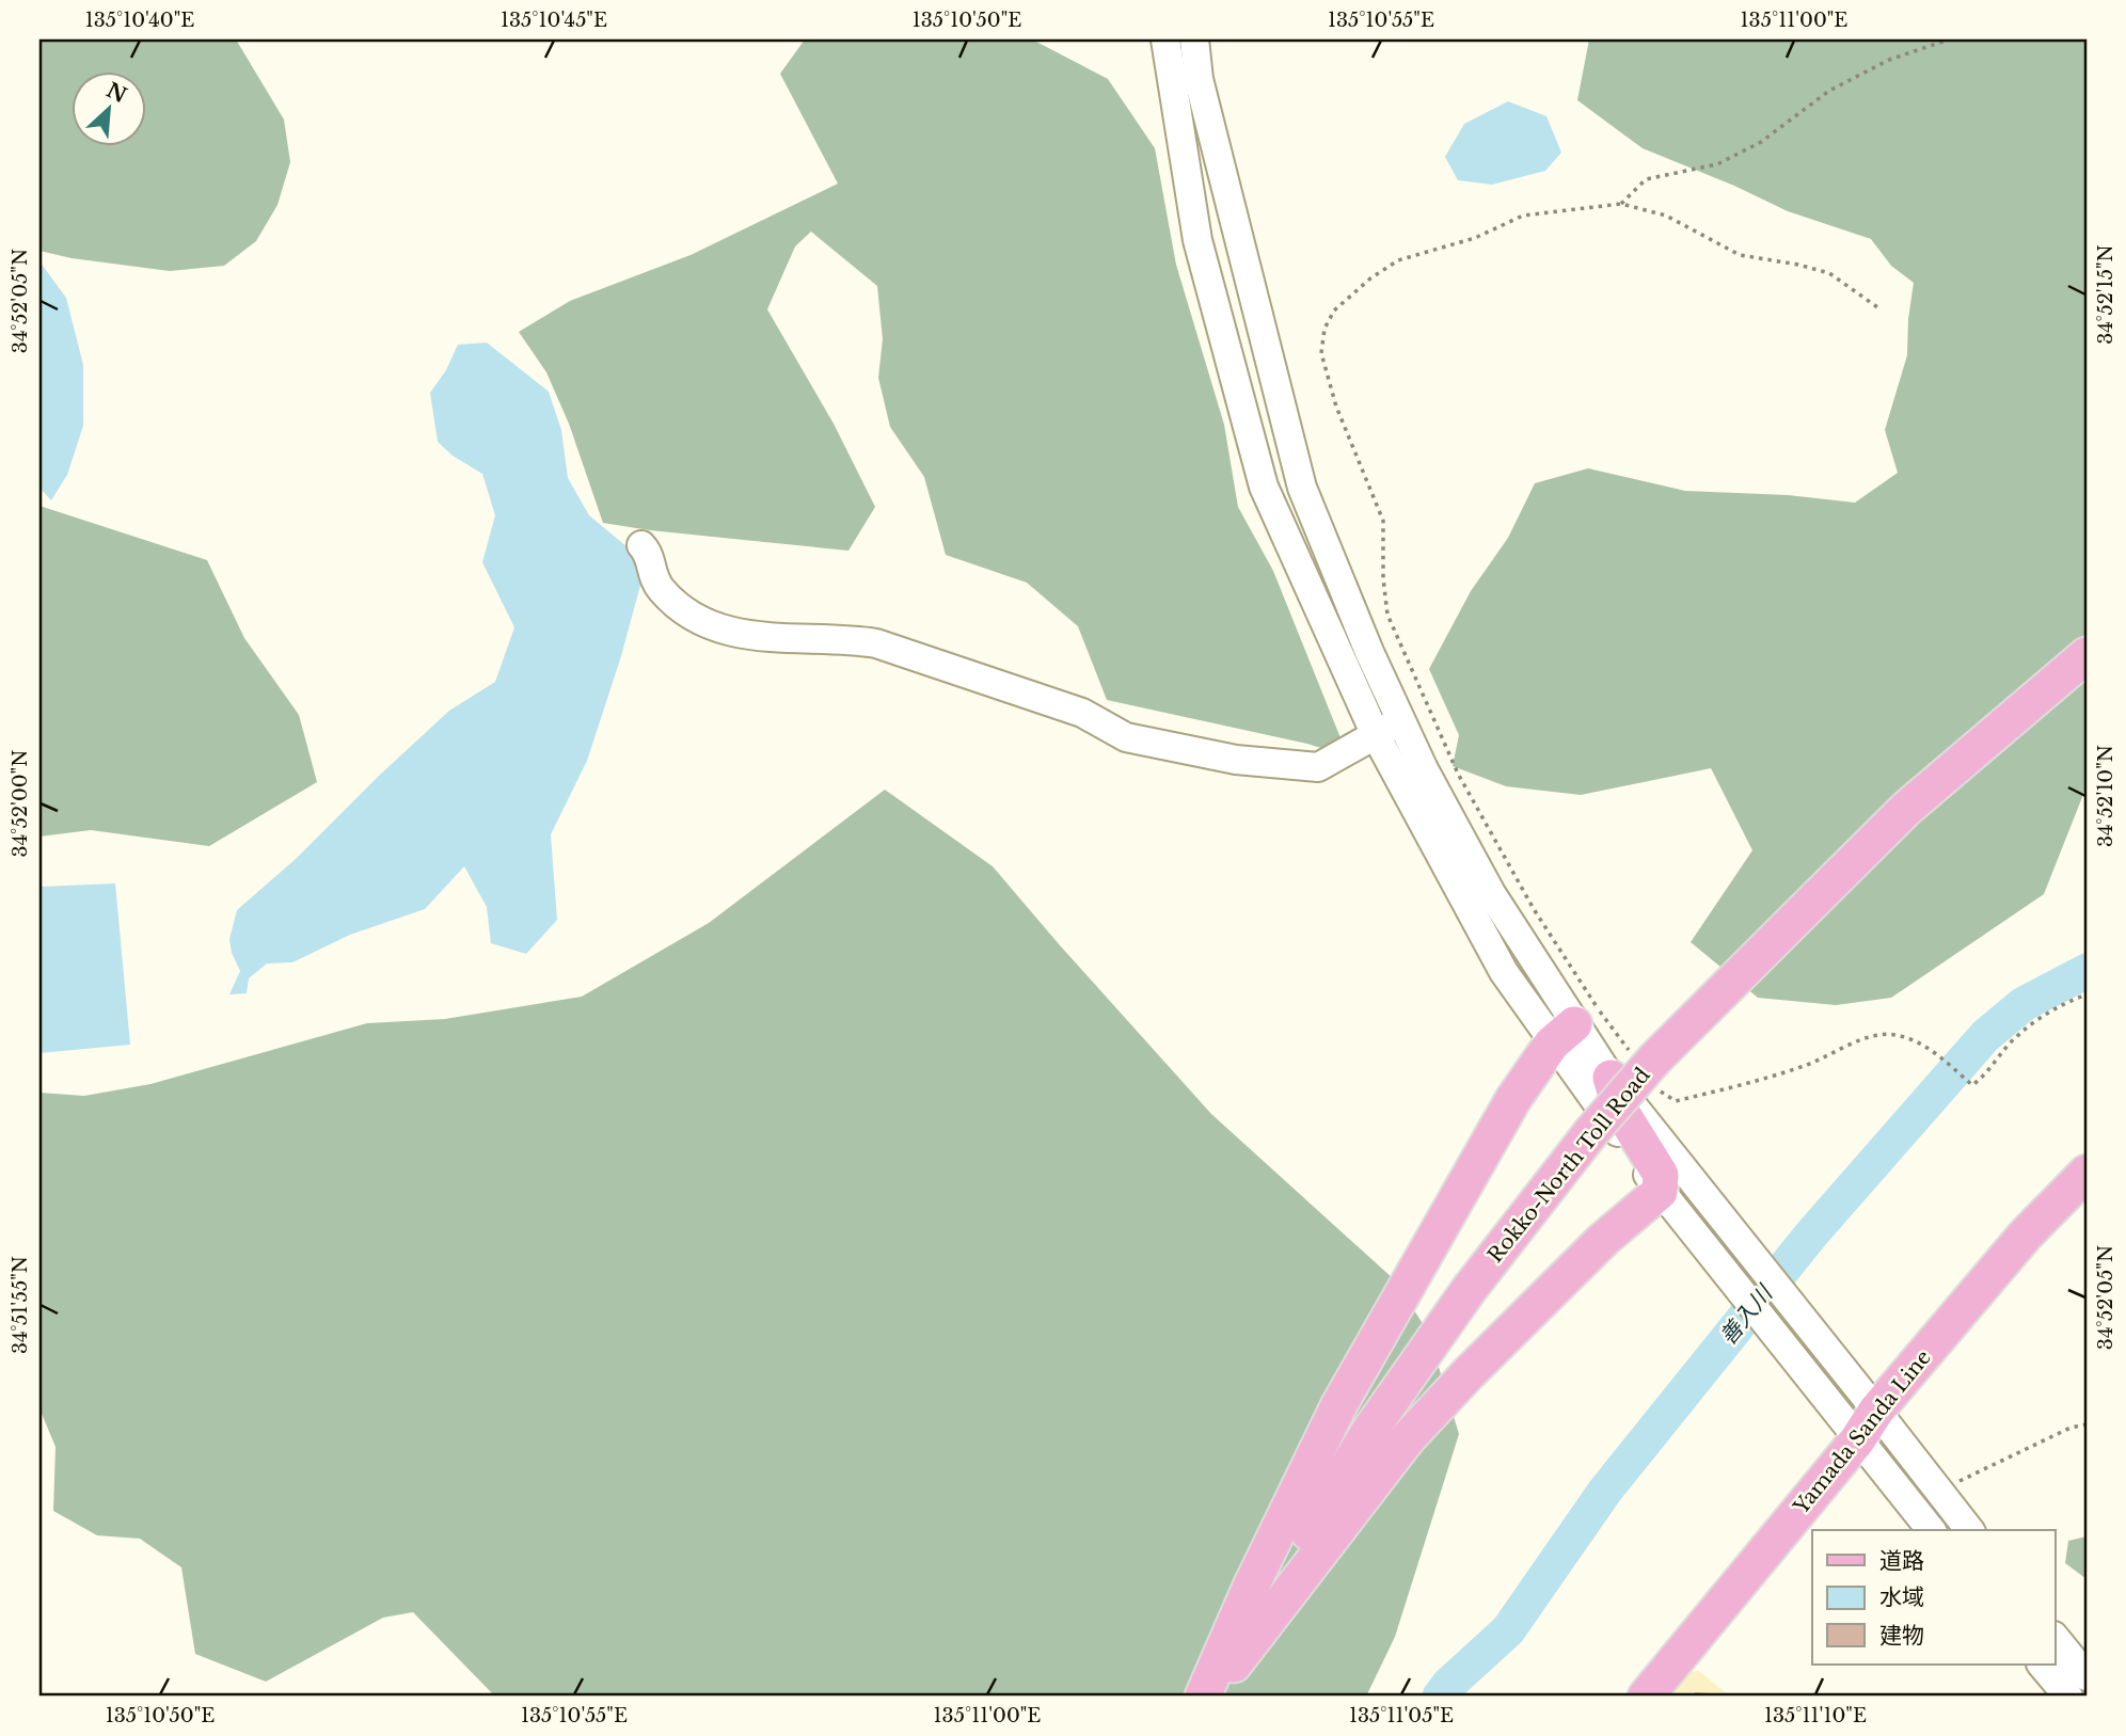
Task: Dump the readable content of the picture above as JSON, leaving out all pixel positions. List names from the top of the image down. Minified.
{"streets":{"main road":["Rokko-North Toll Road","Yamada Sanda Line"]},"water":["善入川"],"legend":["道路","水域","建物"],"north":"top right","coordinates":["135°10'40\"E","135°10'45\"E","135°10'50\"E","135°10'55\"E","135°11'00\"E","34°52'15\"N","34°52'05\"N","34°52'10\"N","34°52'00\"N","34°51'55\"N","135°11'05\"E","135°11'10\"E"]}
